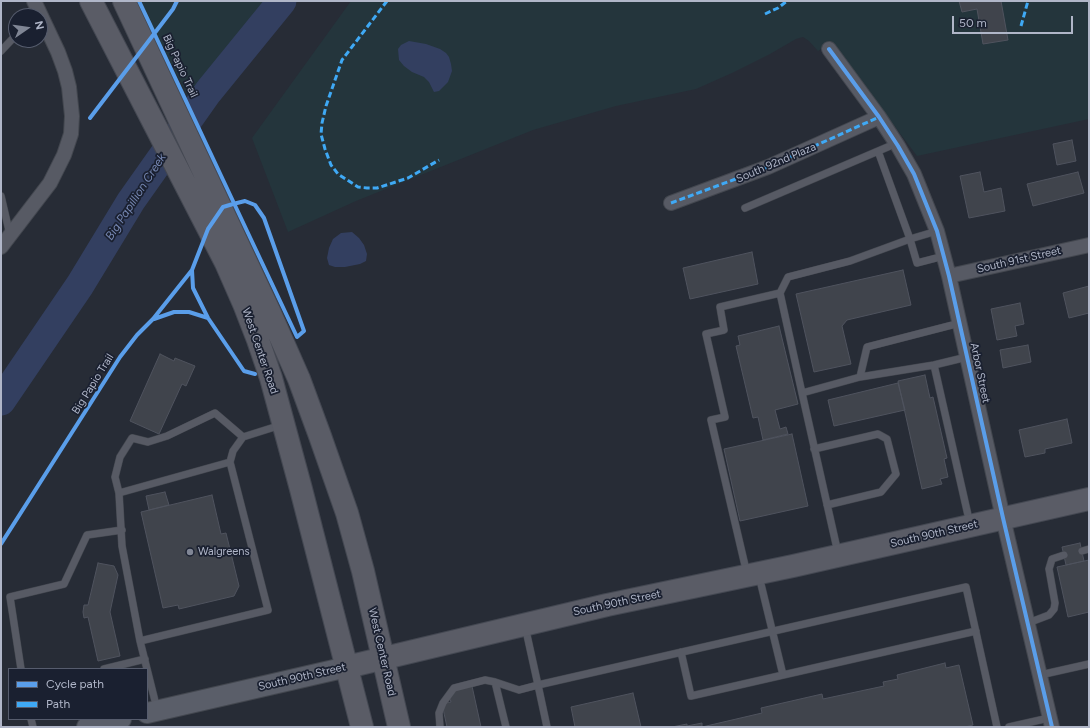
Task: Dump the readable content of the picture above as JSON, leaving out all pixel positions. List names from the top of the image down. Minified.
{"streets":{"main road":["West Center Road","South 90th Street"],"street":["South 92nd Plaza","South 91st Street","Arbor Street"],"cycle path":["Big Papio Trail"]},"crossings":[["South 92nd Plaza","Arbor Street"],["South 91st Street","Arbor Street"],["West Center Road","South 90th Street"],["Arbor Street","South 90th Street"]],"water":["Big Papillion Creek"],"places":["Walgreens"],"legend":["Cycle path","Path"],"scale_bar":"50 m","north":"right"}
